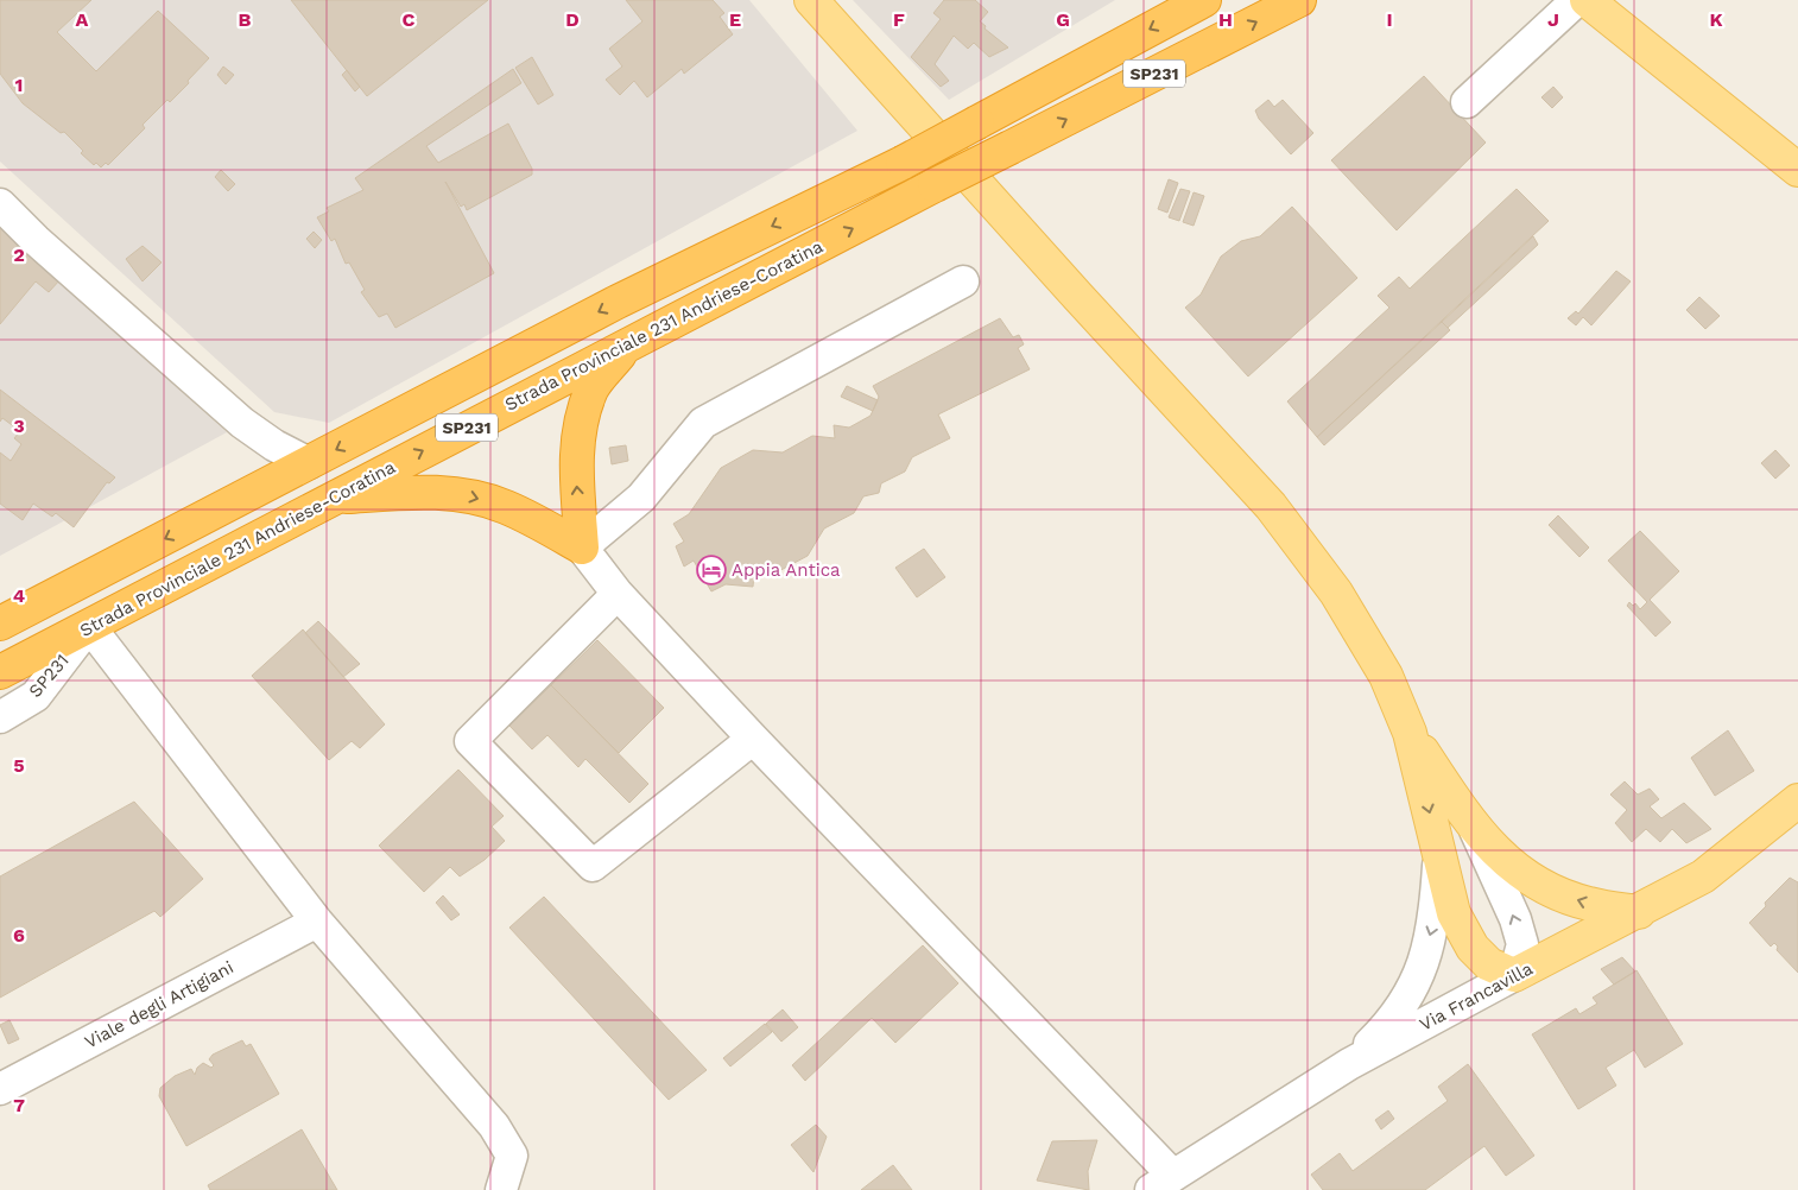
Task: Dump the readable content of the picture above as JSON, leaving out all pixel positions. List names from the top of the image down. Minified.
{"streets":{"highway":["SP231","Strada Provinciale 231 Andriese-Coratina"],"main road":["Via Francavilla"],"street":["Viale degli Artigiani"]},"crossings":[["SP231","Strada Provinciale 231 Andriese-Coratina"]],"places":{"hotel":["Appia Antica"]},"grid":{"columns":["A","B","C","D","E","F","G","H","I","J","K"],"rows":["1","2","3","4","5","6","7"]}}
